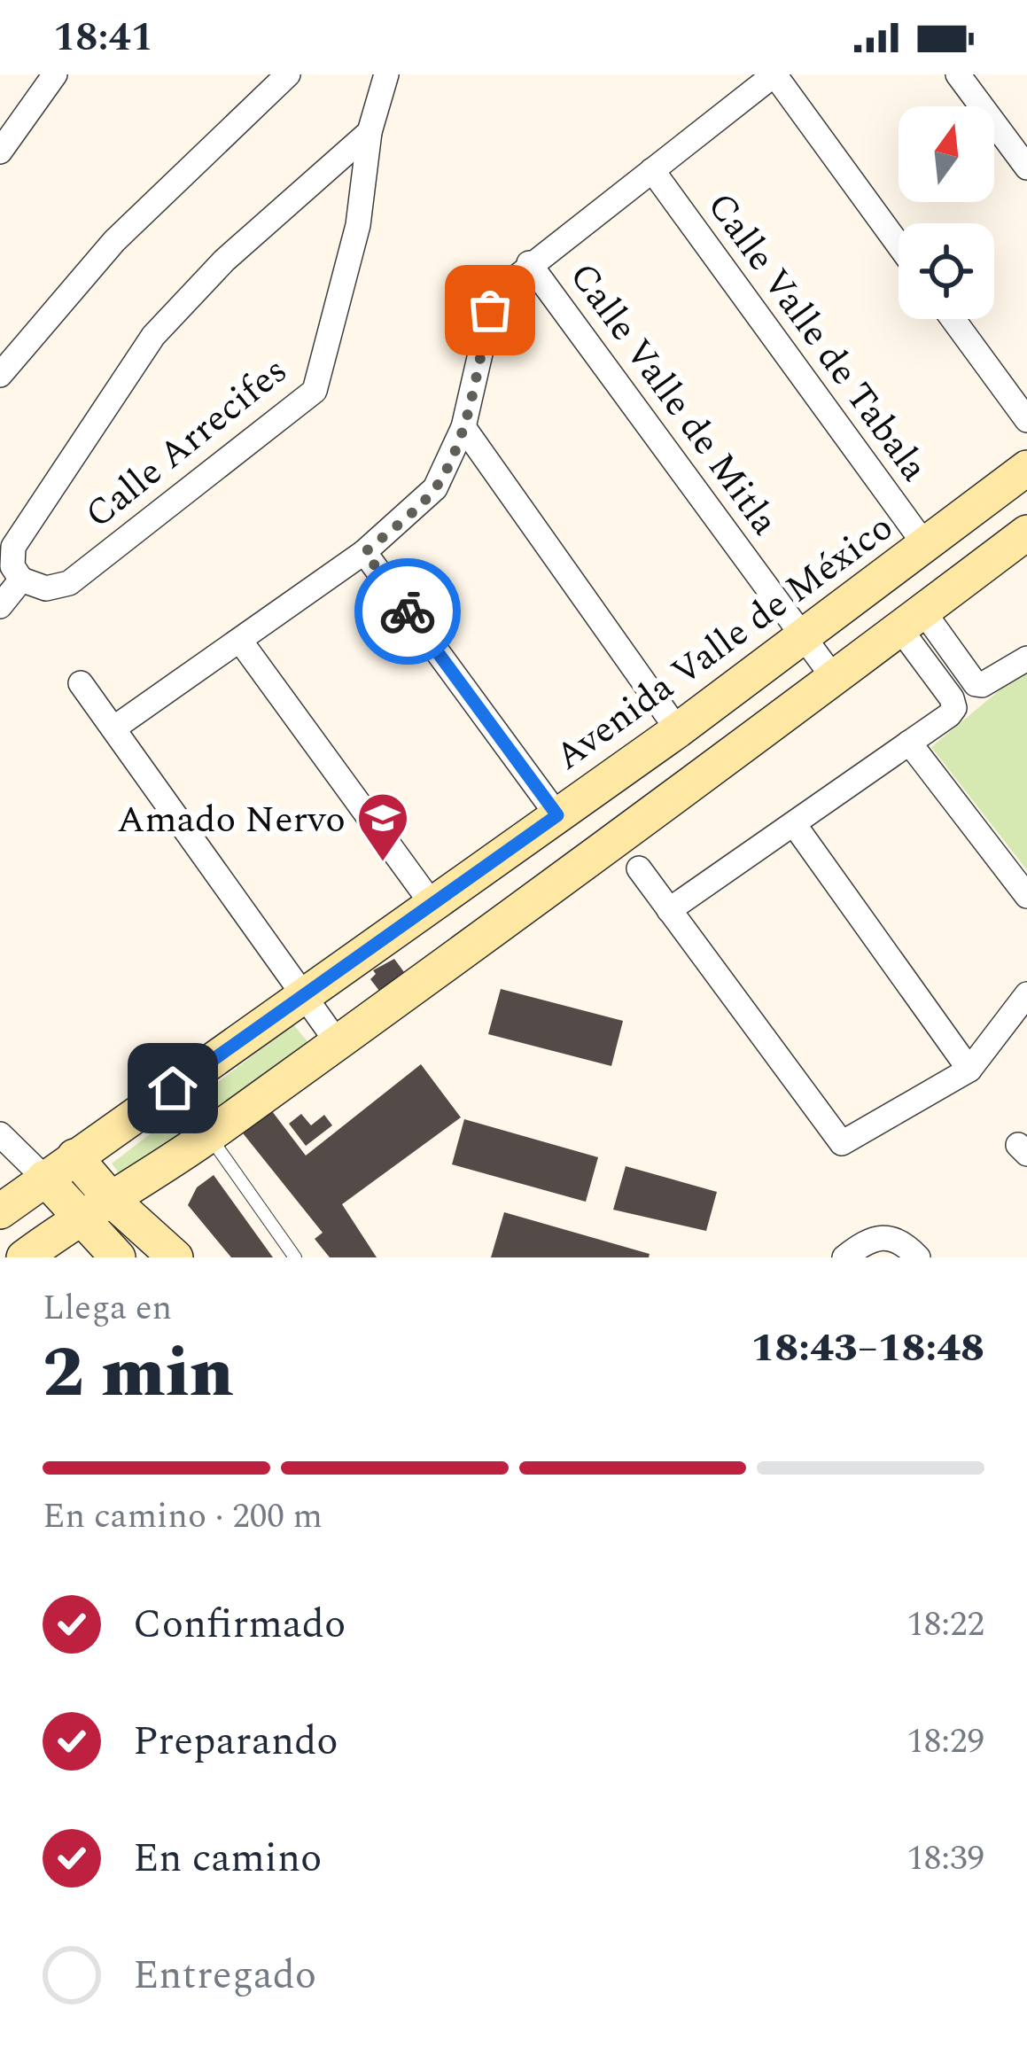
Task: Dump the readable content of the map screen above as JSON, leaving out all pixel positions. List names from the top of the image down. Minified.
{"streets":{"street":["Calle Valle de Tabala","Calle Valle de Mitla","Calle Arrecifes","Avenida Valle de México"]},"crossings":[["Calle Valle de Tabala","Avenida Valle de México"],["Calle Valle de Mitla","Avenida Valle de México"]],"places":{"school or university":["Amado Nervo"]},"north":"top","page":{"status":"18:41","heading":["2 min","Llega en","18:43–18:48"],"bar":"En camino · 200 m","list":[["Confirmado","18:22"],["Preparando","18:29"],["En camino","18:39"],"Entregado"]}}
